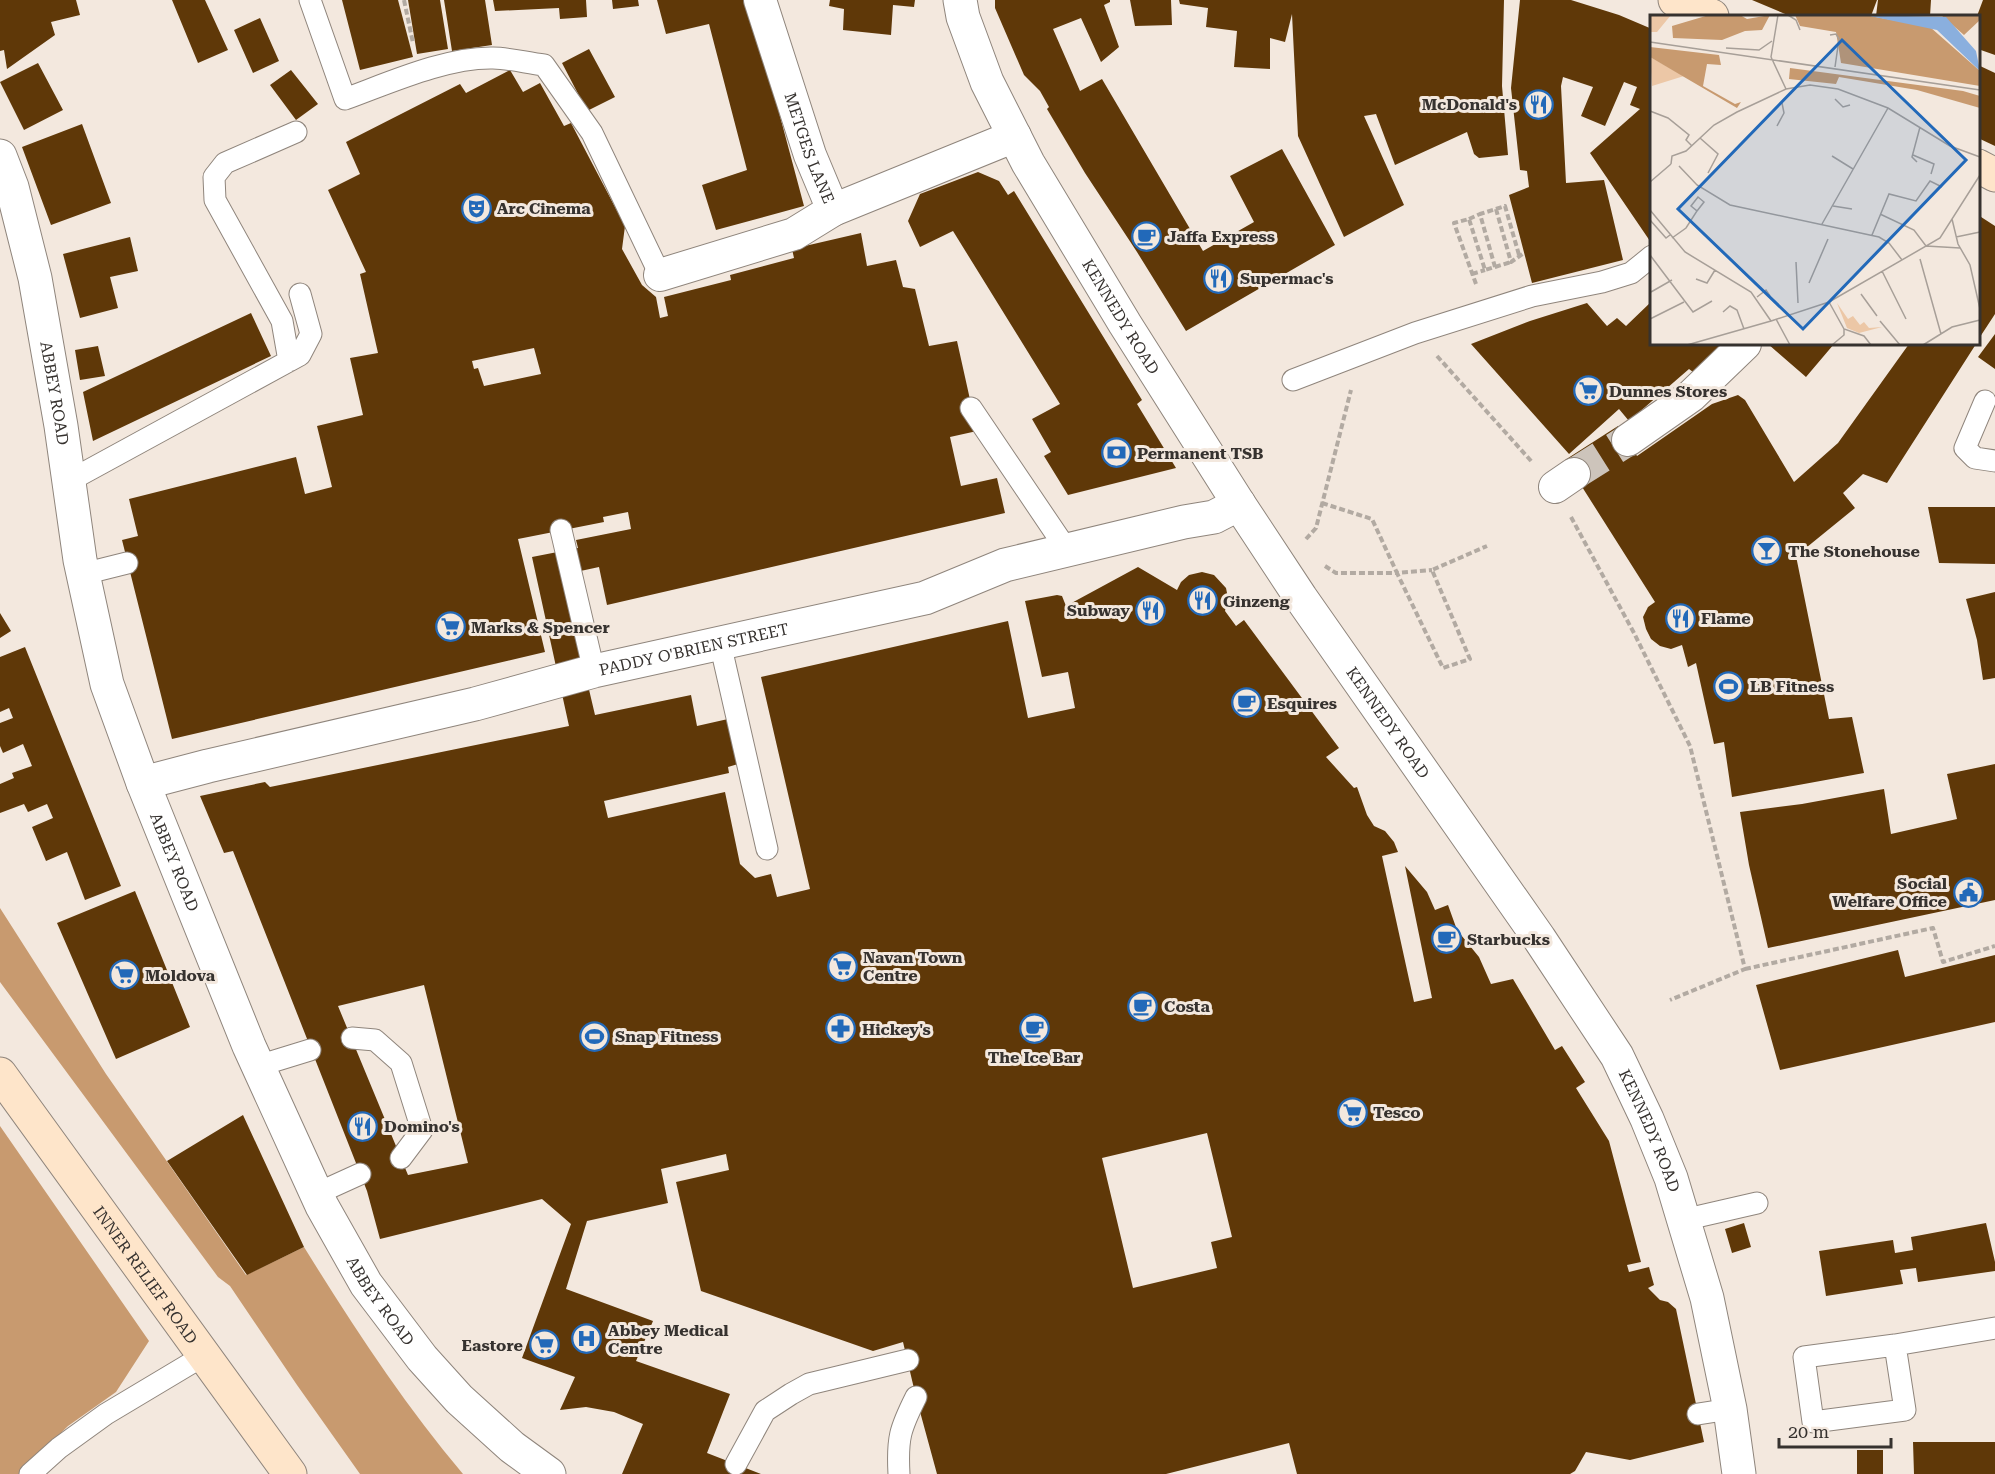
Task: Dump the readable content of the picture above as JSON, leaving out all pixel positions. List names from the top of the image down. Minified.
{"streets":{"main road":["INNER RELIEF ROAD"],"street":["METGES LANE","KENNEDY ROAD","ABBEY ROAD","PADDY O'BRIEN STREET"]},"crossings":[["METGES LANE","KENNEDY ROAD"],["KENNEDY ROAD","PADDY O'BRIEN STREET"],["ABBEY ROAD","PADDY O'BRIEN STREET"]],"places":{"restaurant":["McDonald's","Supermac's","Ginzeng","Subway","Flame","Domino's"],"theatre":["Arc Cinema"],"cafe":["Jaffa Express","Esquires","Starbucks","Costa","The Ice Bar"],"supermarket":["Dunnes Stores","Marks & Spencer","Navan Town Centre","Moldova","Tesco","Eastore"],"bank":["Permanent TSB"],"bar":["The Stonehouse"],"sports":["LB Fitness","Snap Fitness"],"public building":["Social Welfare Office"],"pharmacy":["Hickey's"],"hospital":["Abbey Medical Centre"]},"scale_bar":"20 m"}
